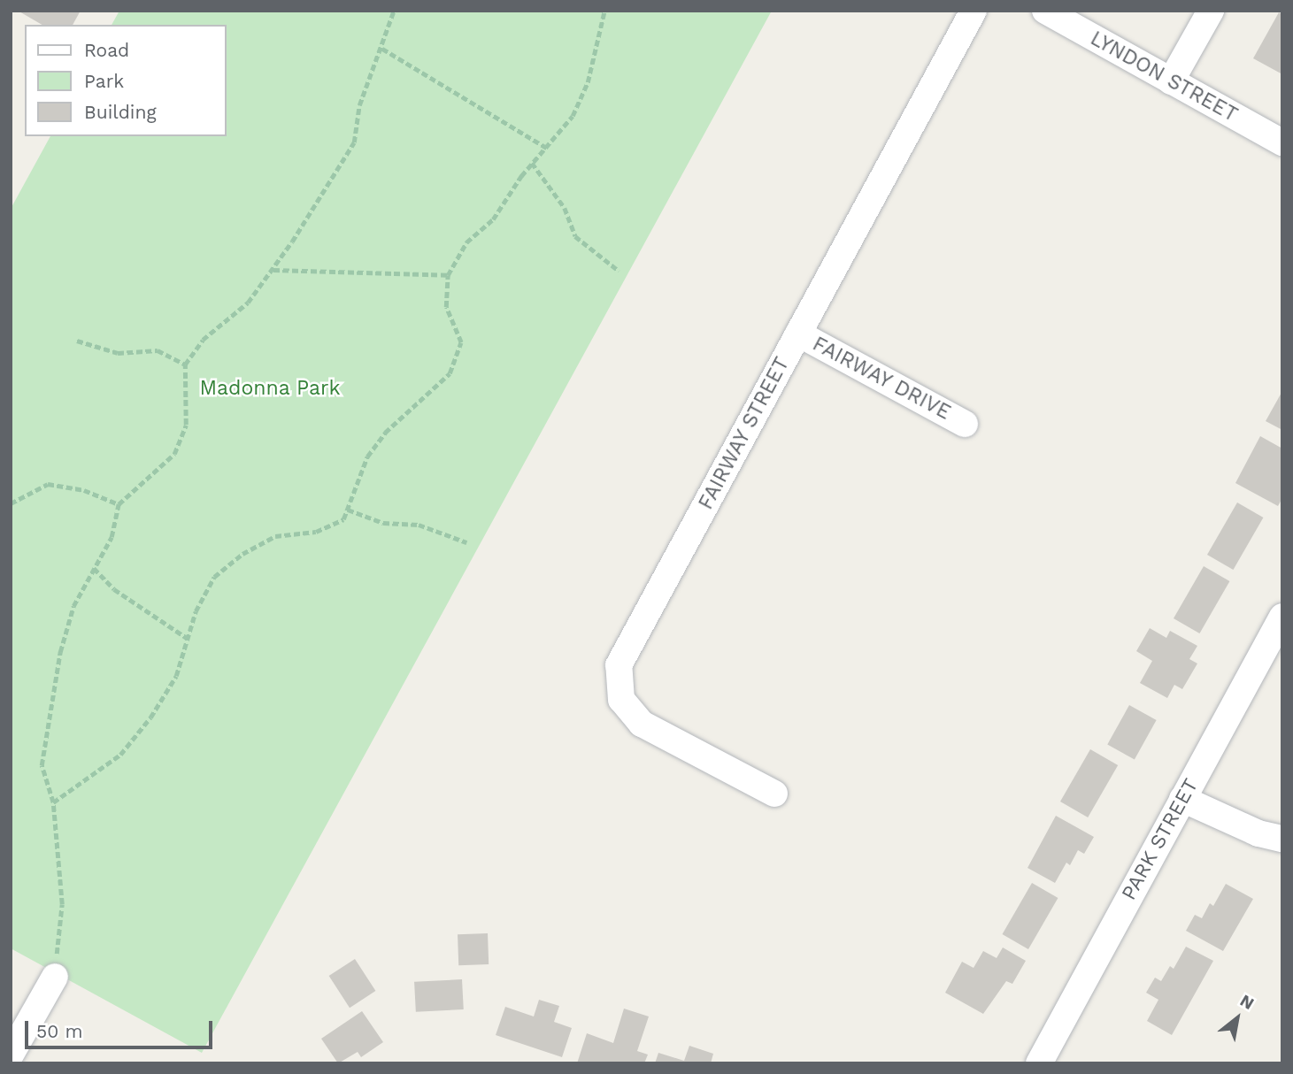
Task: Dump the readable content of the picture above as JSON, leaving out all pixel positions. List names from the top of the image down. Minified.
{"streets":{"street":["LYNDON STREET","FAIRWAY DRIVE","FAIRWAY STREET","PARK STREET"]},"crossings":[["FAIRWAY DRIVE","FAIRWAY STREET"]],"parks":["Madonna Park"],"legend":["Road","Park","Building"],"scale_bar":"50 m","north":"top right"}
